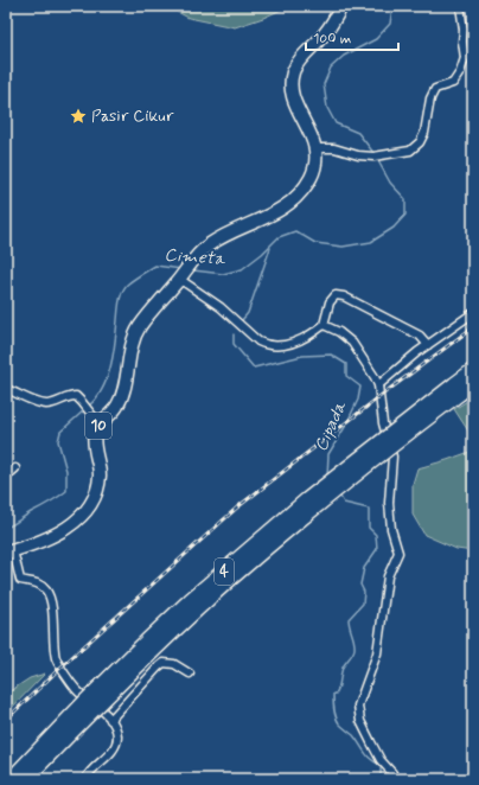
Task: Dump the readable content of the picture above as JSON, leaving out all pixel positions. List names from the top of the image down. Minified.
{"streets":{"highway":["10","4"]},"water":["Cimeta","Cipada"],"places":{"place":["Pasir Cikur"]},"scale_bar":"100 m"}
